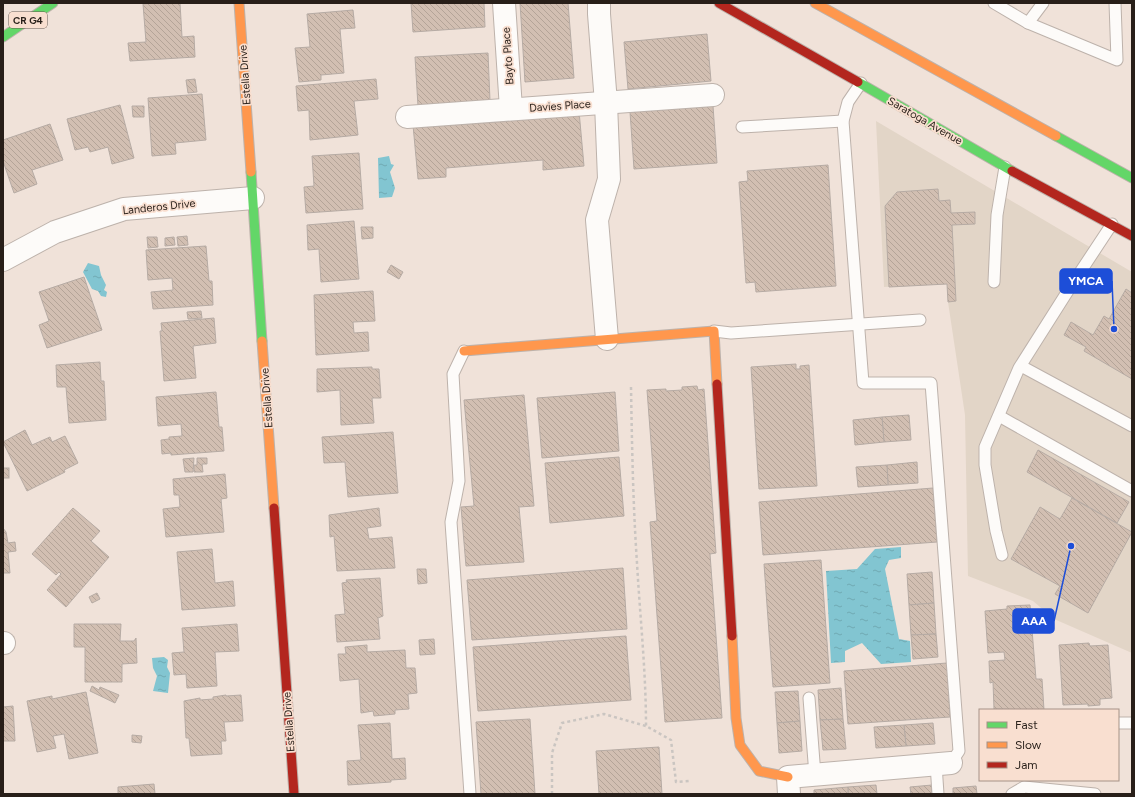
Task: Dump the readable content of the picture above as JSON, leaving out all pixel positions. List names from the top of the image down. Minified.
{"streets":{"main road":["CR G4","Estella Drive","Saratoga Avenue"],"street":["Bayto Place","Davies Place","Landeros Drive"]},"crossings":[["Bayto Place","Davies Place"],["Estella Drive","Landeros Drive"]],"places":["YMCA","AAA"],"legend":["Fast","Slow","Jam"]}
